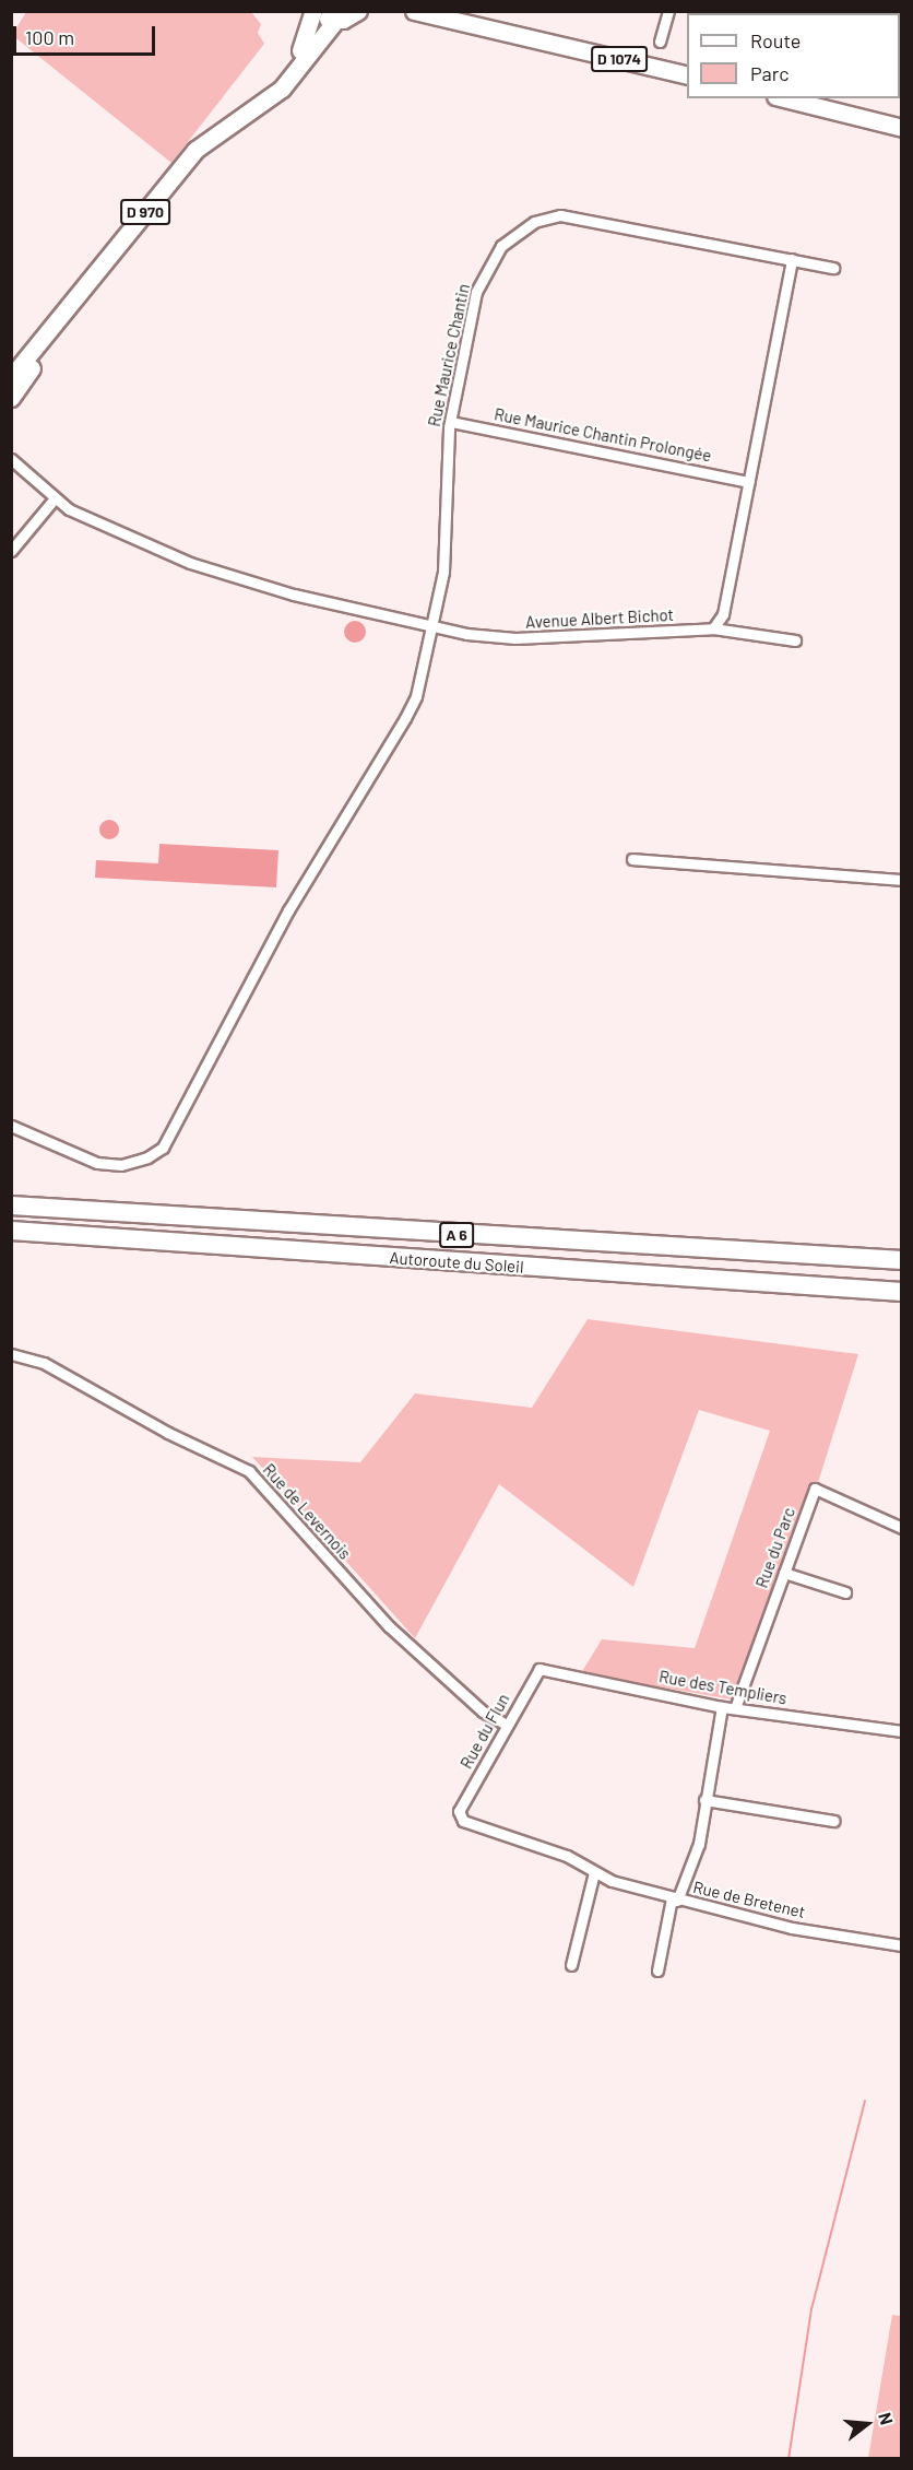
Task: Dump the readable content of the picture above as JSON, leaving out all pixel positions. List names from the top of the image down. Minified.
{"streets":{"highway":["A 6","Autoroute du Soleil"],"main road":["D 1074","D 970"],"street":["Rue Maurice Chantin","Rue Maurice Chantin Prolongée","Avenue Albert Bichot","Rue de Levernois","Rue du Parc","Rue des Templiers","Rue du Flun","Rue de Bretenet"]},"crossings":[["Rue Maurice Chantin","Rue Maurice Chantin Prolongée"],["Rue Maurice Chantin","Avenue Albert Bichot"],["Rue de Levernois","Rue du Flun"],["Rue du Parc","Rue des Templiers"],["Rue des Templiers","Rue du Flun"],["Rue du Flun","Rue de Bretenet"]],"legend":["Route","Parc"],"scale_bar":"100 m","north":"right"}
